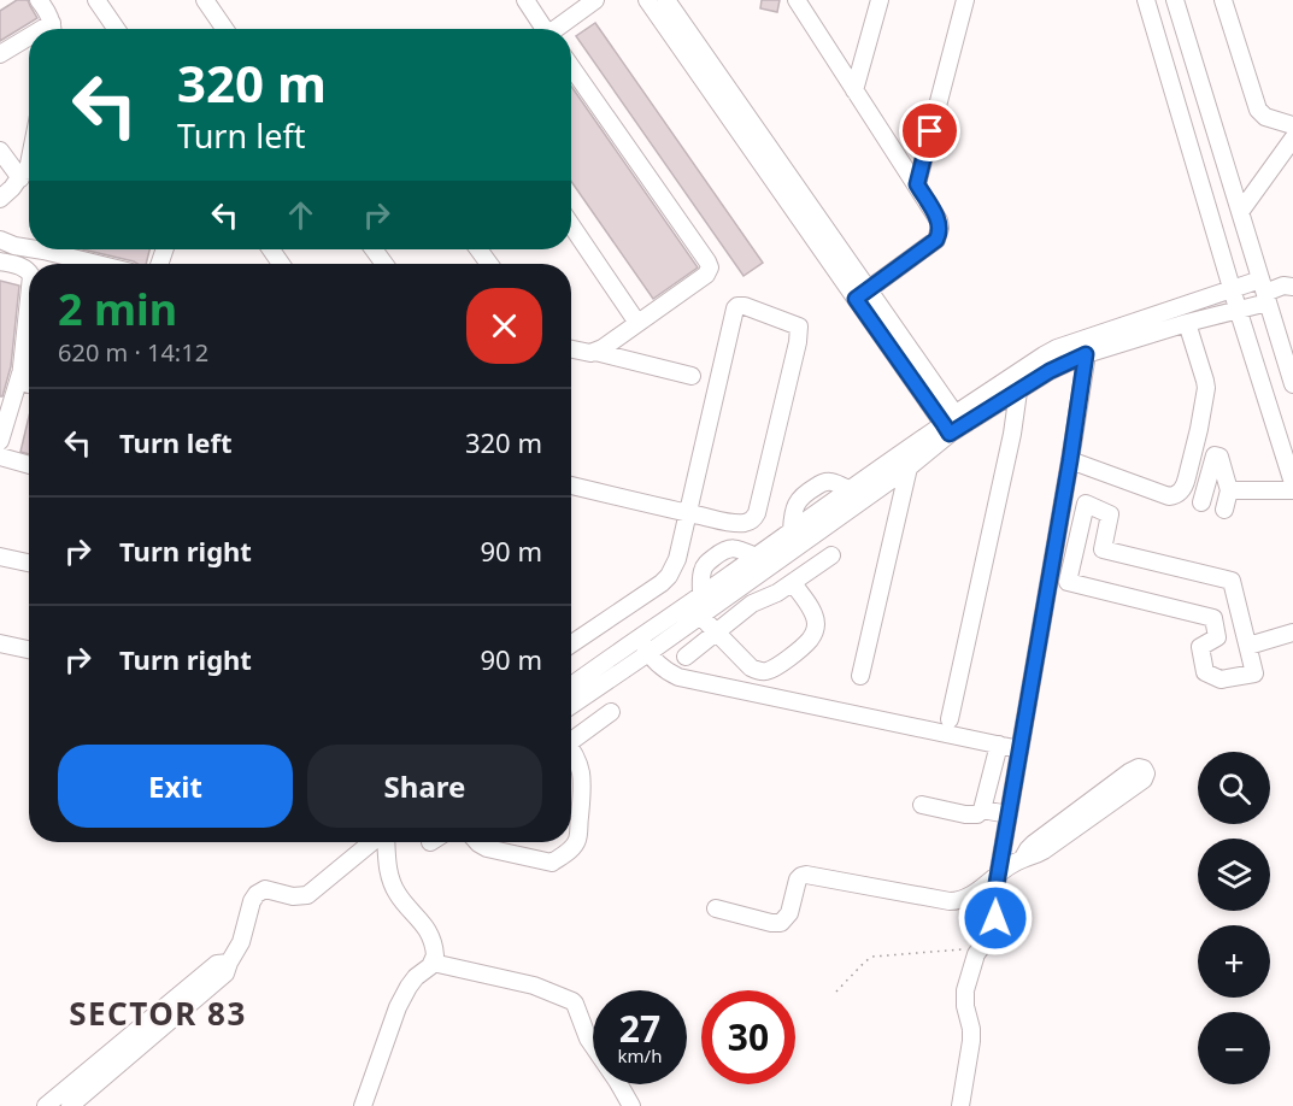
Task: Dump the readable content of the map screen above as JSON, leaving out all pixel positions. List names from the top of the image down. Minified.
{"districts":["SECTOR 83"],"page":{"turn":["320 m","Turn left"],"heading":["2 min","620 m · 14:12"],"list":[{"name":"Turn left","value":"320 m"},{"name":"Turn right","value":"90 m"},{"name":"Turn right","value":"90 m"}],"buttons":["Exit","Share"],"map_buttons":["+","−"],"speed":"27 km/h","limit":"30"}}
